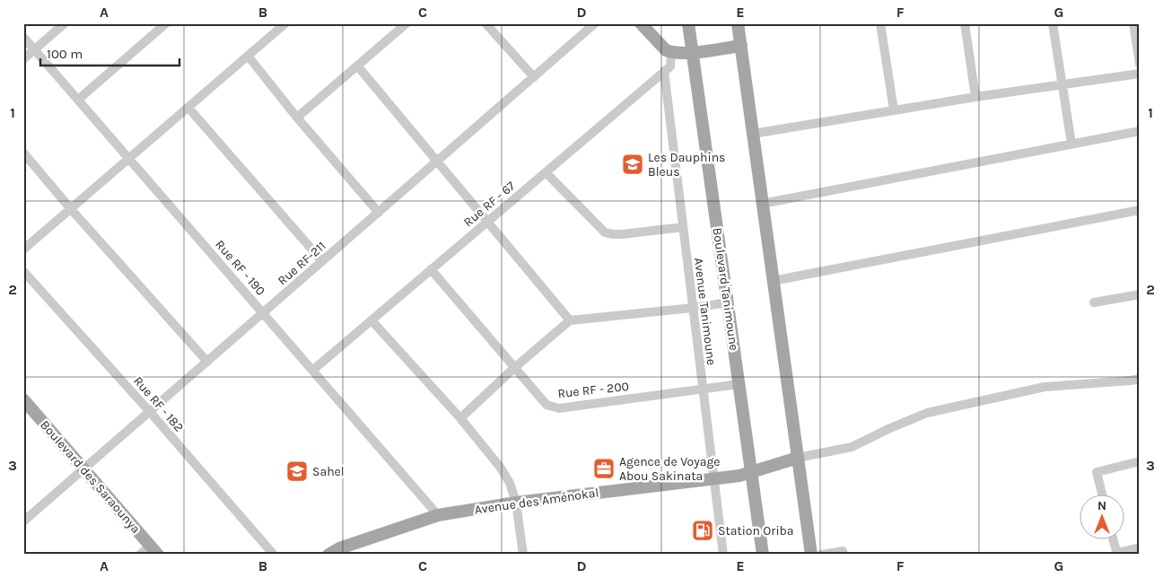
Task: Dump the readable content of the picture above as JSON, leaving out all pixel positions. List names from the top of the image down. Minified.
{"streets":{"main road":["Boulevard Tanimoune","Boulevard des Saraounya","Avenue des Aménokal"],"street":["Rue RF - 67","Rue RF-211","Rue RF - 190","Avenue Tanimoune","Rue RF - 200","Rue RF - 182"]},"crossings":[["Rue RF - 67","Rue RF - 190"],["Rue RF - 67","Avenue Tanimoune"],["Rue RF - 67","Rue RF - 200"],["Rue RF-211","Rue RF - 190"],["Rue RF-211","Rue RF - 182"],["Rue RF-211","Boulevard des Saraounya"],["Rue RF - 190","Avenue des Aménokal"],["Boulevard Tanimoune","Rue RF - 200"],["Boulevard Tanimoune","Avenue des Aménokal"],["Avenue Tanimoune","Rue RF - 200"],["Avenue Tanimoune","Avenue des Aménokal"]],"places":{"school or university":["Les Dauphins Bleus","Sahel"],"office":["Agence de Voyage Abou Sakinata"],"fuel station":["Station Oriba"]},"scale_bar":"100 m","north":"top","grid":{"columns":["A","B","C","D","E","F","G"],"rows":["1","2","3"]}}
